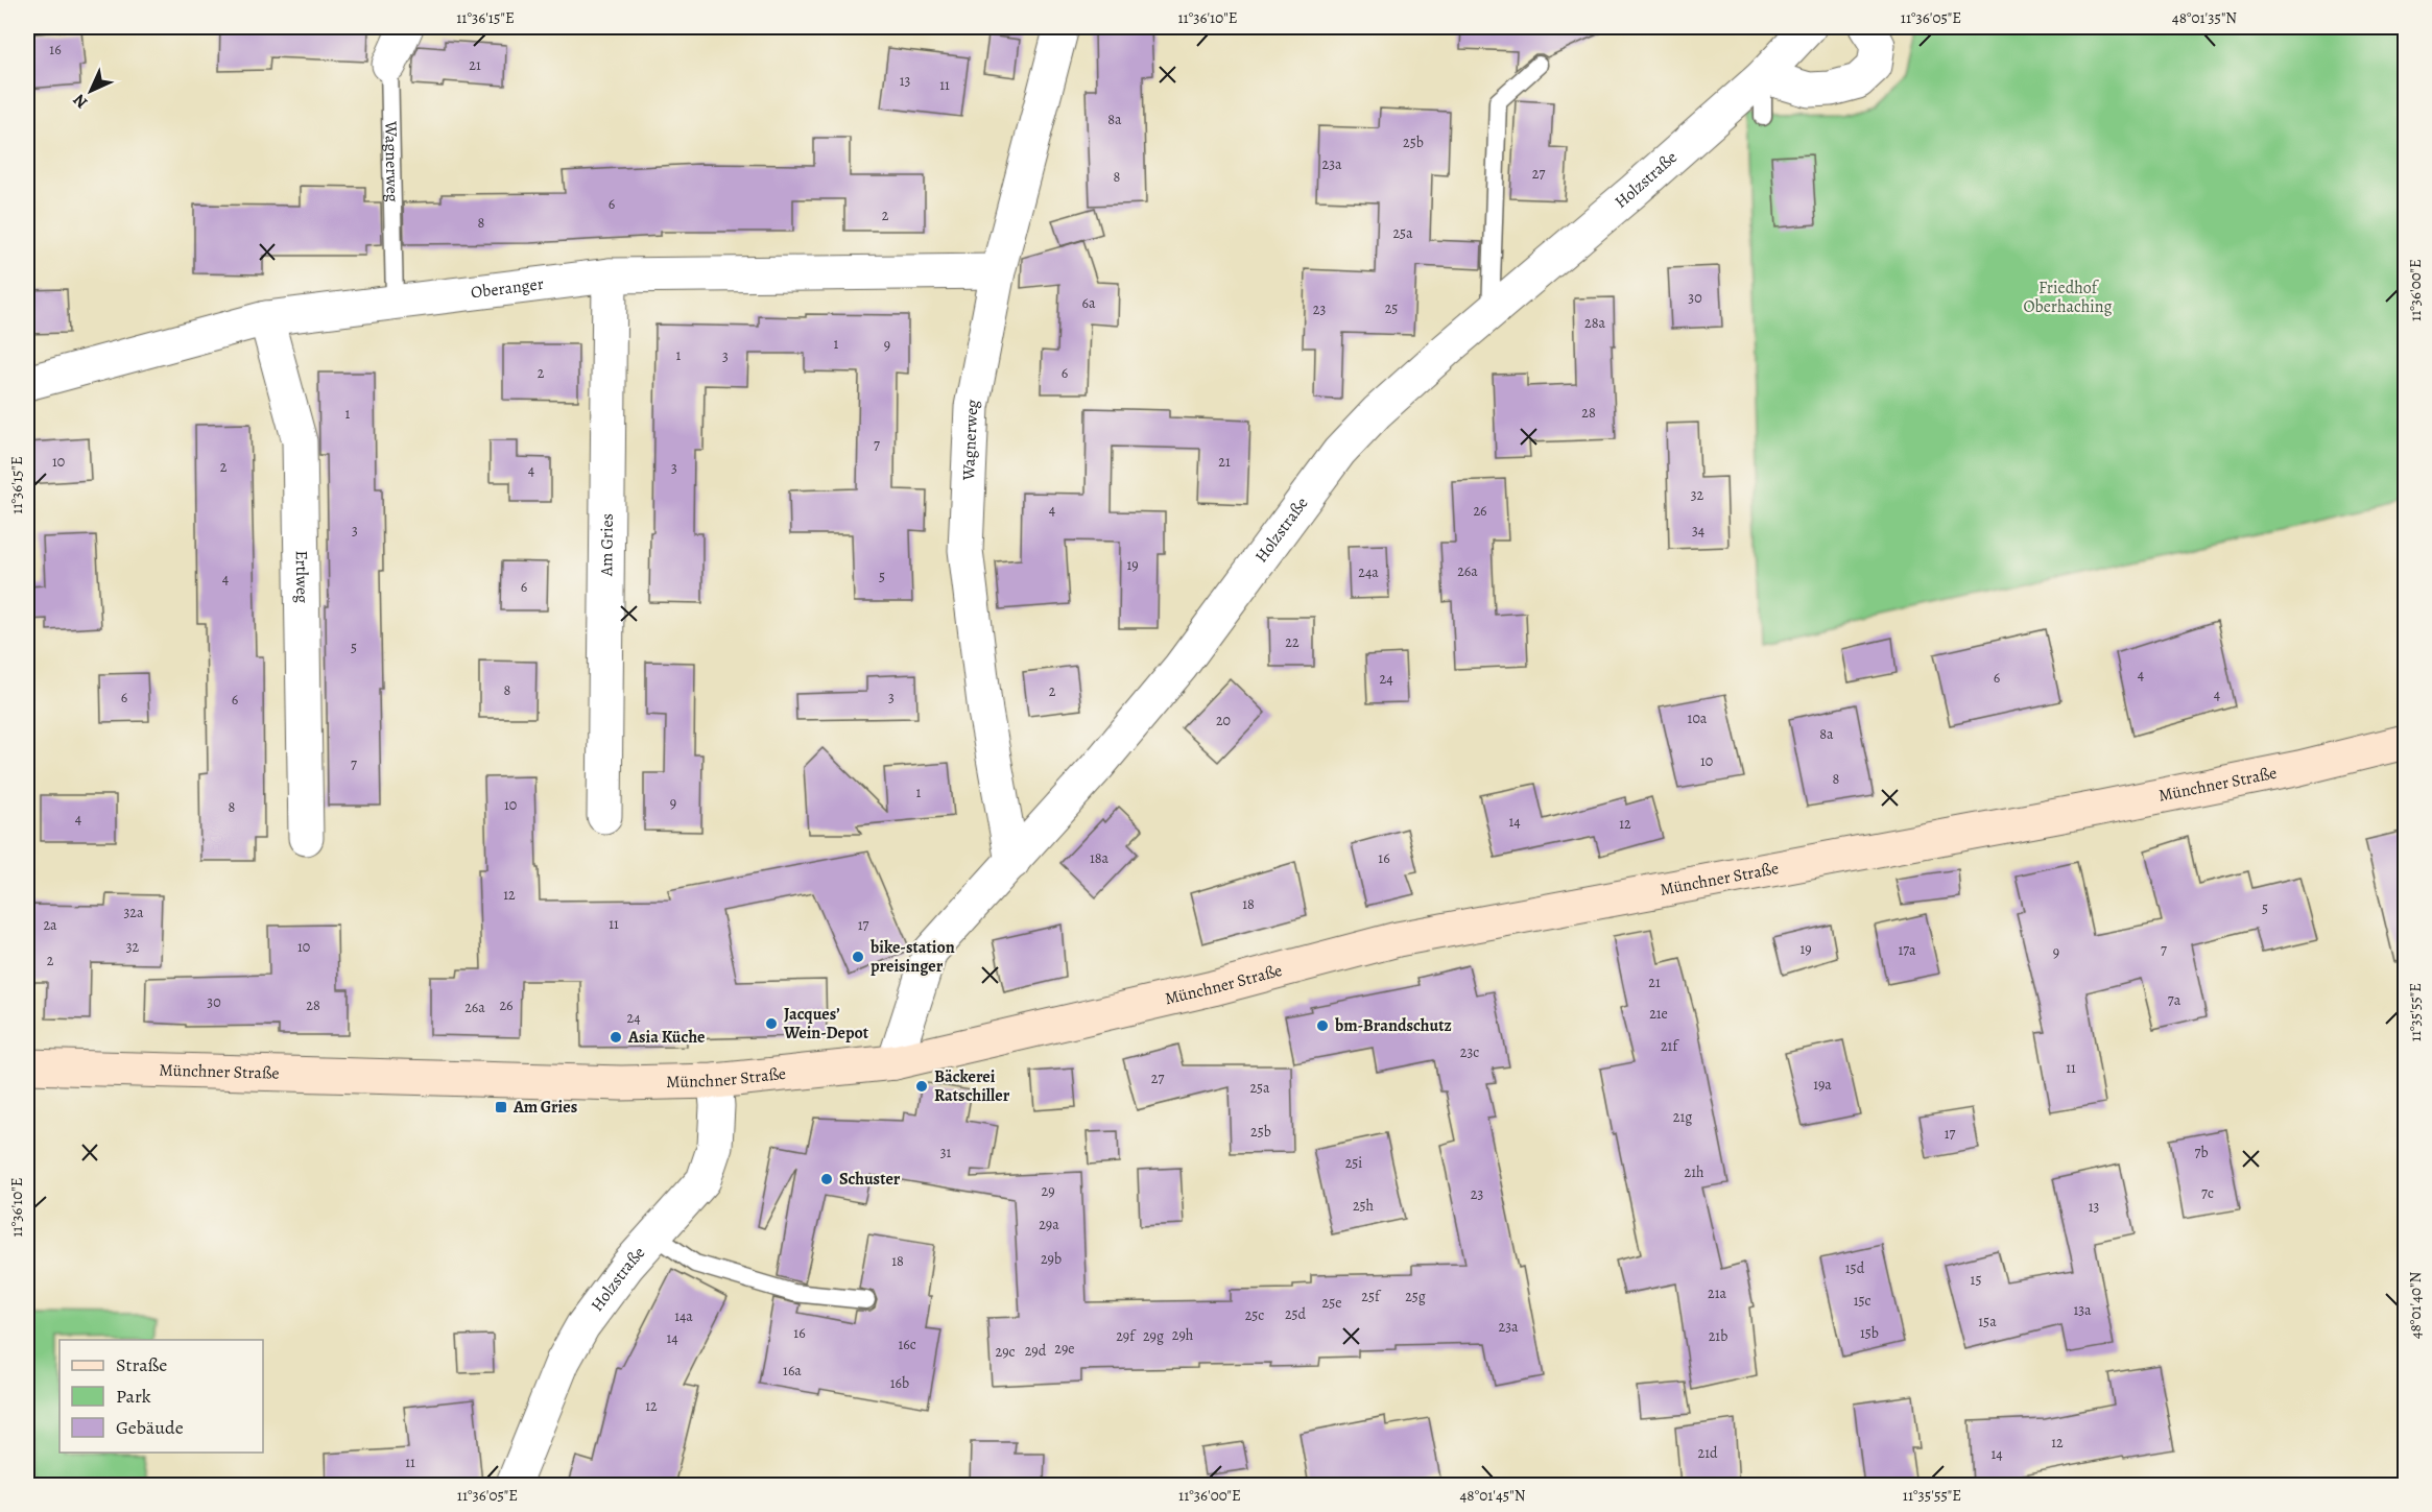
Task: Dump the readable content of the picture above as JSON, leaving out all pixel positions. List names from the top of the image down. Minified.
{"streets":{"main road":["Münchner Straße"],"street":["Wagnerweg","Holzstraße","Oberanger","Am Gries","Ertlweg"]},"crossings":[["Wagnerweg","Holzstraße"],["Wagnerweg","Oberanger"],["Holzstraße","Münchner Straße"],["Oberanger","Am Gries"],["Oberanger","Ertlweg"]],"parks":["Friedhof Oberhaching"],"places":{"other":["bike-station preisinger","Jacques’ Wein-Depot","bm-Brandschutz","Asia Küche","Bäckerei Ratschiller","Schuster"],"transit":["Am Gries"]},"house_numbers":["16","21","13","11","8a","25b","23a","27","8","6","2","8","25a","30","6a","25","23","28a","1","9","1","3","2","6","28","1","7","10","21","2","3","4","32","4","26","3","34","19","26a","24a","5","4","6","22","5","4","6","24","8","2","4","6","3","6","10a","20","8a","10","7","8","1","9","10","8","4","14","12","18a","16","12","18","5","32a","11","2a","17","32","10","19","17a","7","9","2","21","7a","30","28","26","26a","21e","24","21f","23c","11","27","19a","25a","21g","25b","17","31","7b","25i","21h","29","7c","23","25h","13","29a","29b","18","15d","15","21a","25f","25g","15c","25e","13a","25d","25c","14a","15a","23a","16","15b","29h","29f","29g","21b","14","16c","29e","29d","29c","16a","16b","12","12","21d","14","11"],"legend":["Straße","Park","Gebäude"],"north":"bottom left","coordinates":["11°36'15\"E","11°36'10\"E","11°36'05\"E","48°01'35\"N","11°36'00\"E","11°35'55\"E","48°01'40\"N","48°01'45\"N"]}
